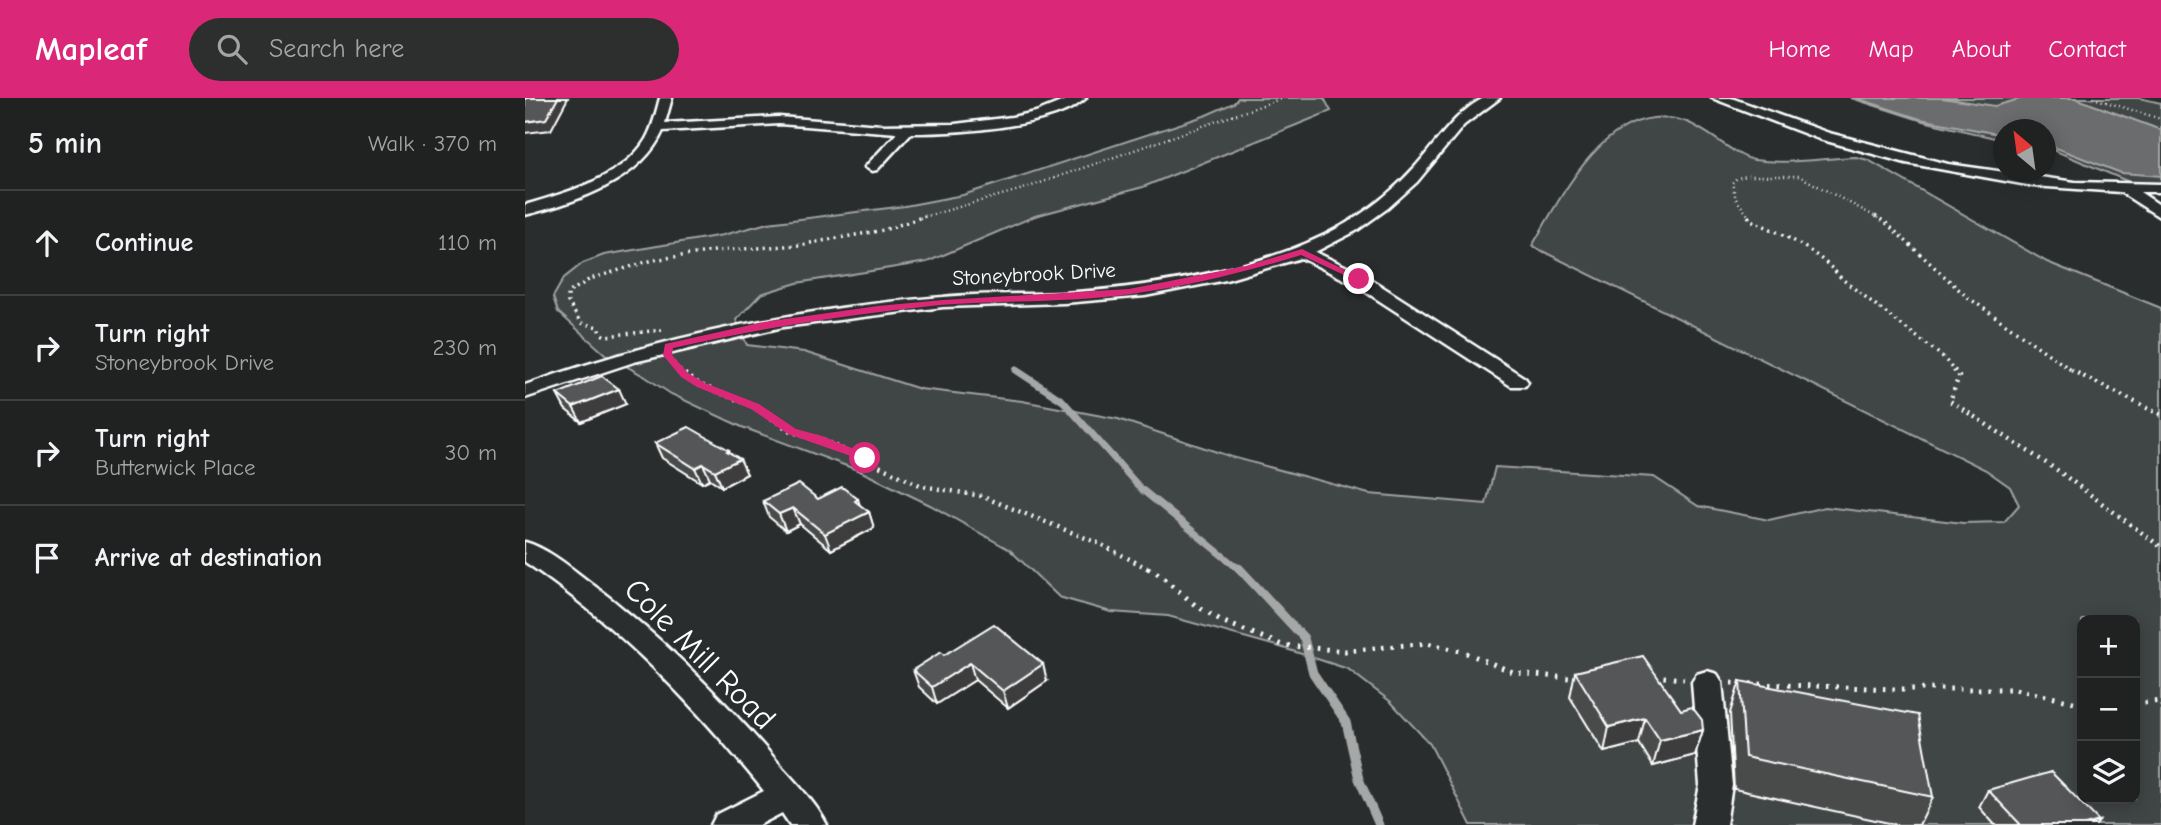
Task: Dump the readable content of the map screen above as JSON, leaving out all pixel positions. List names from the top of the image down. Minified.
{"streets":{"street":["Stoneybrook Drive","Cole Mill Road"]},"north":"top left","page":{"header":"Mapleaf","search":"Search here","nav":["Home","Map","About","Contact"],"heading":["5 min","Walk · 370 m"],"list":[["Continue","110 m"],["Turn right","Stoneybrook Drive","230 m"],["Turn right","Butterwick Place","30 m"],"Arrive at destination"],"map_buttons":["+","−"]}}
